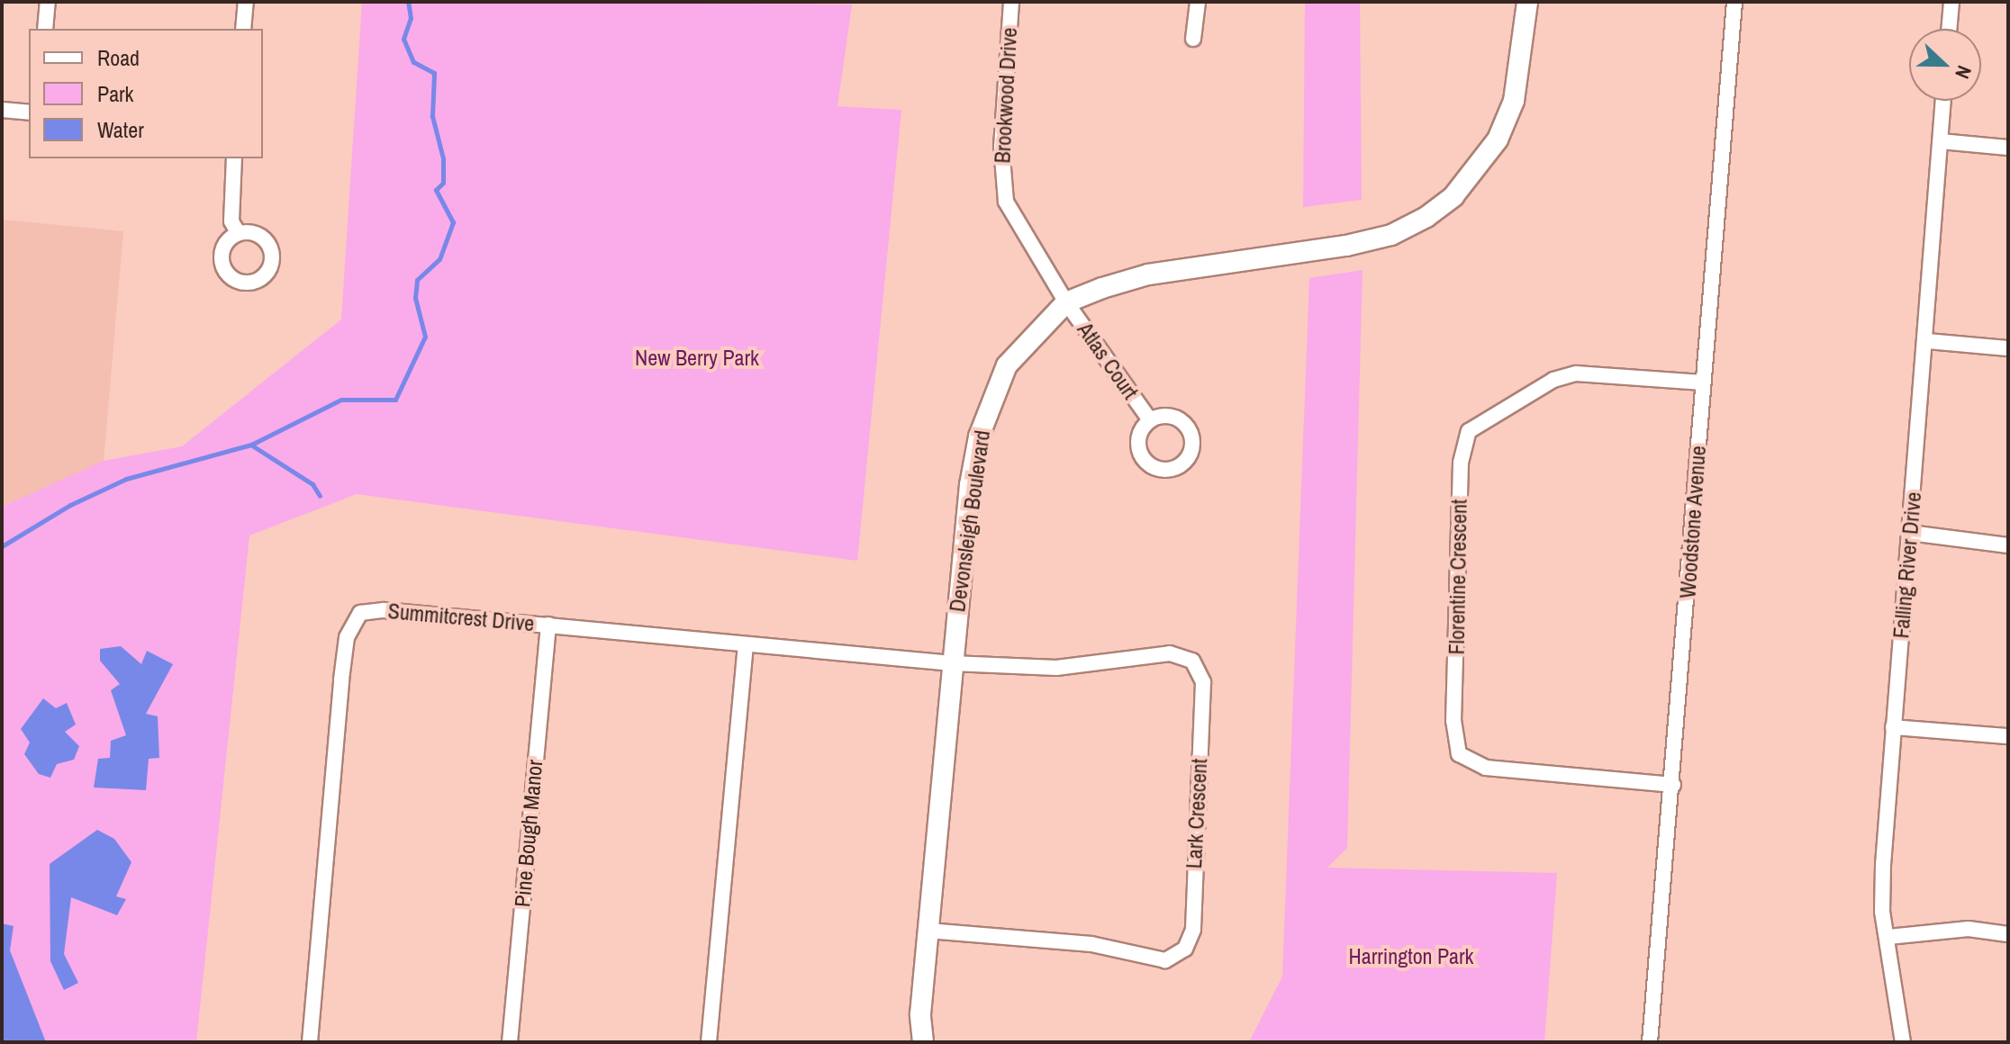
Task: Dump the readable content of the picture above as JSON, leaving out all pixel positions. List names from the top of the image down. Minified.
{"streets":{"street":["Brookwood Drive","Atlas Court","Devonsleigh Boulevard","Woodstone Avenue","Falling River Drive","Florentine Crescent","Summitcrest Drive","Lark Crescent","Pine Bough Manor"]},"crossings":[["Brookwood Drive","Atlas Court"],["Brookwood Drive","Devonsleigh Boulevard"],["Atlas Court","Devonsleigh Boulevard"],["Devonsleigh Boulevard","Summitcrest Drive"],["Devonsleigh Boulevard","Lark Crescent"],["Woodstone Avenue","Florentine Crescent"],["Summitcrest Drive","Lark Crescent"],["Summitcrest Drive","Pine Bough Manor"]],"parks":["New Berry Park","Harrington Park"],"legend":["Road","Park","Water"],"north":"right"}
